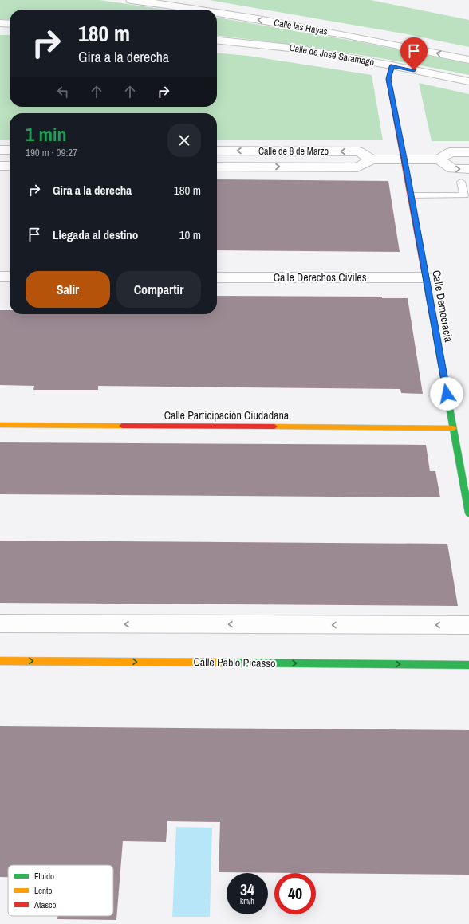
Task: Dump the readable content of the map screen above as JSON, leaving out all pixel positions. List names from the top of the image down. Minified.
{"streets":{"street":["Calle las Hayas","Calle de José Saramago","Calle de 8 de Marzo","Calle Derechos Civiles","Calle Democracia","Calle Participación Ciudadana","Calle Pablo Picasso"]},"crossings":[["Calle de José Saramago","Calle Democracia"],["Calle de 8 de Marzo","Calle Democracia"],["Calle Derechos Civiles","Calle Democracia"],["Calle Democracia","Calle Participación Ciudadana"]],"one_way":["Calle las Hayas"],"legend":["Fluido","Lento","Atasco"],"page":{"turn":["180 m","Gira a la derecha"],"heading":["1 min","190 m · 09:27"],"list":[{"name":"Gira a la derecha","value":"180 m"},{"name":"Llegada al destino","value":"10 m"}],"buttons":["Salir","Compartir"],"speed":"34 km/h","limit":"40"}}
